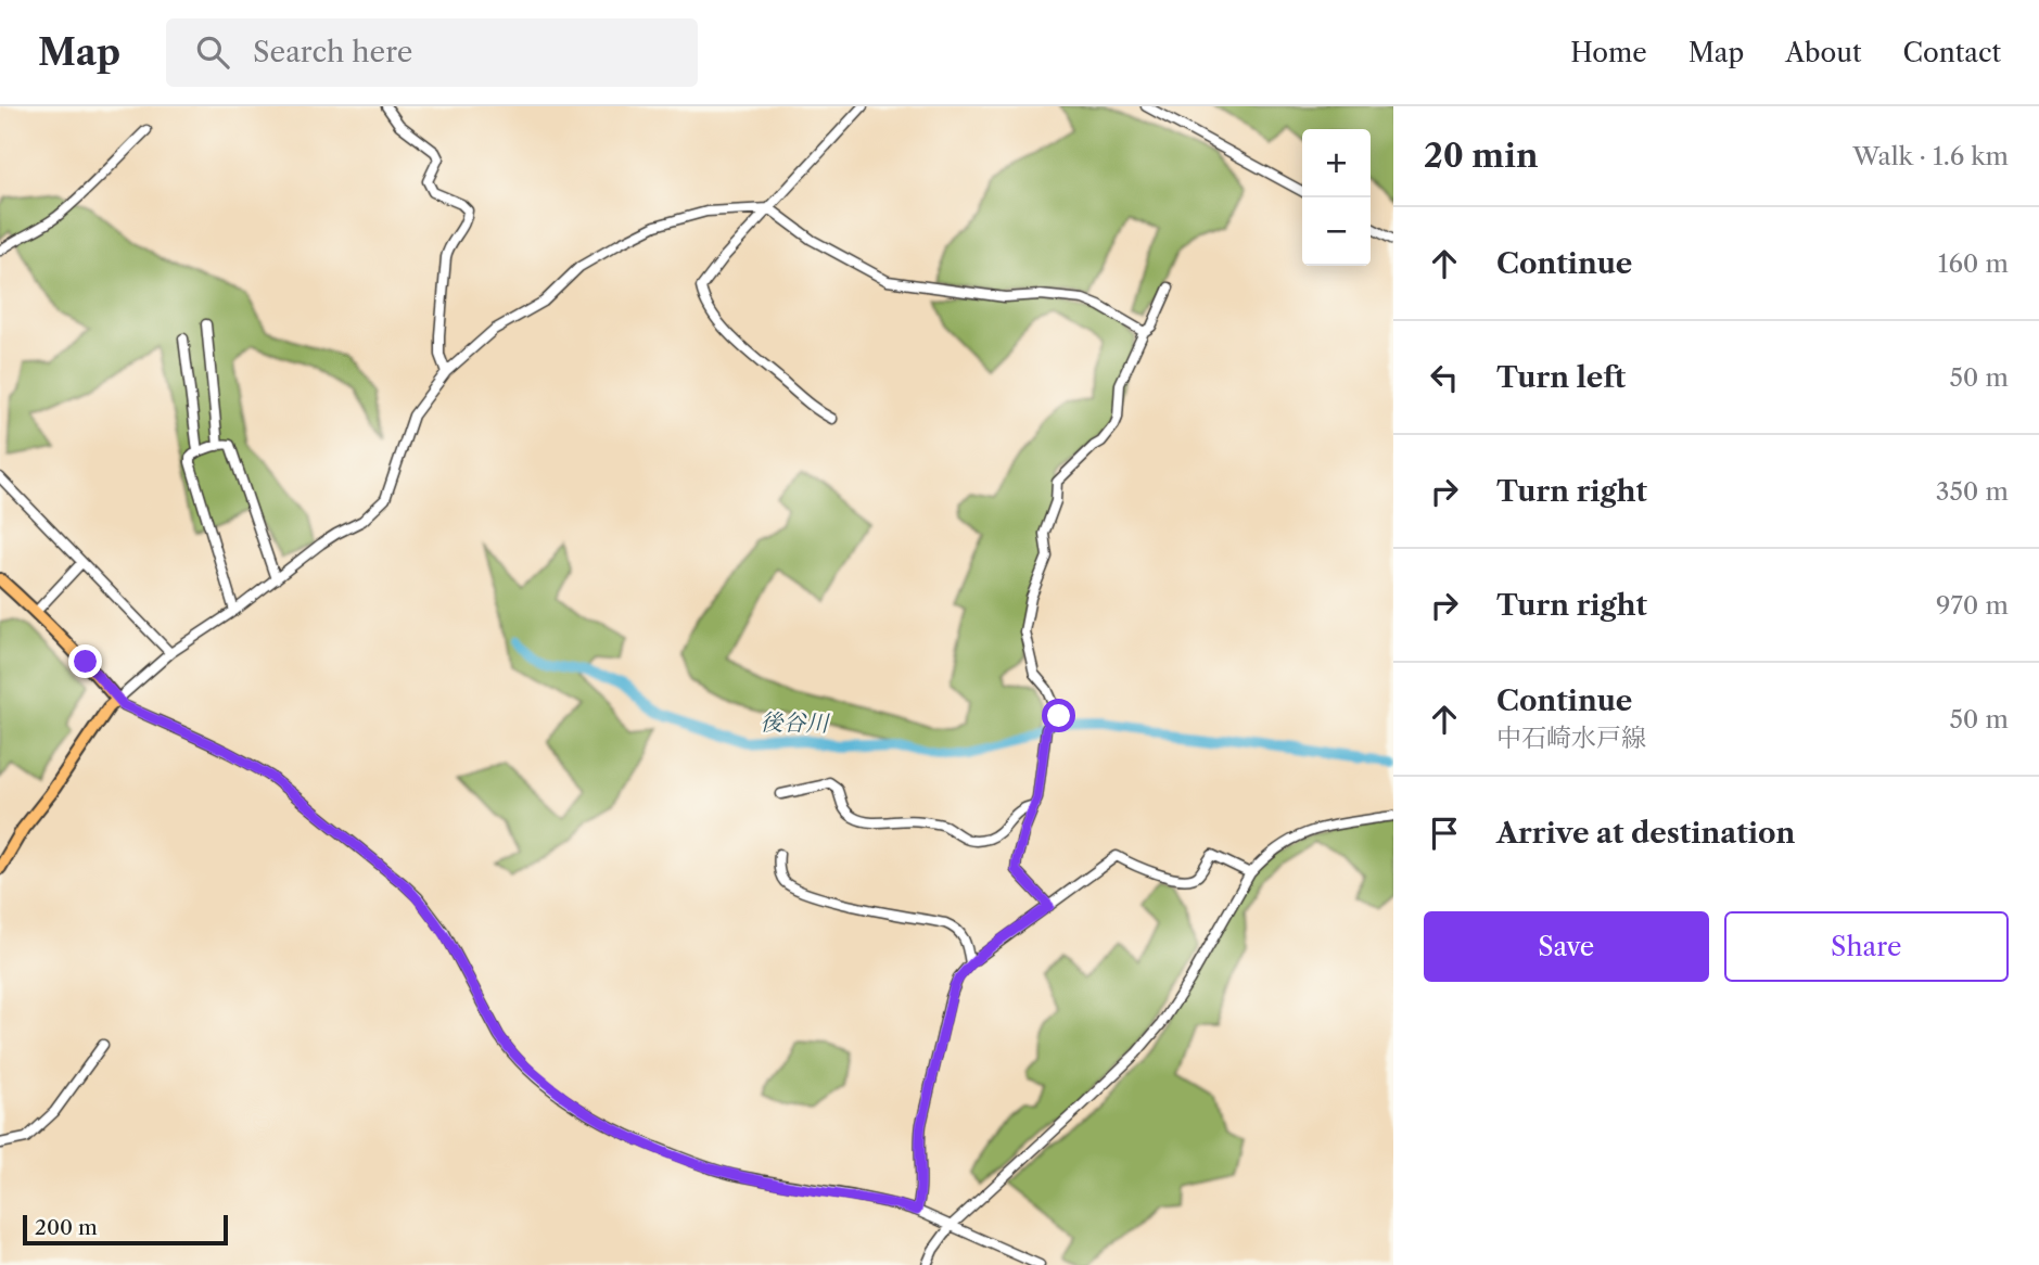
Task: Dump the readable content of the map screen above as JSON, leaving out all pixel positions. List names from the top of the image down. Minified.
{"water":["後谷川"],"scale_bar":"200 m","page":{"header":"Map","search":"Search here","nav":["Home","Map","About","Contact"],"heading":["20 min","Walk · 1.6 km"],"map_buttons":["+","−"],"list":[["Continue","160 m"],["Turn left","50 m"],["Turn right","350 m"],["Turn right","970 m"],["Continue","中石崎水戸線","50 m"],"Arrive at destination"],"buttons":["Save","Share"],"scale":"200 m"}}
